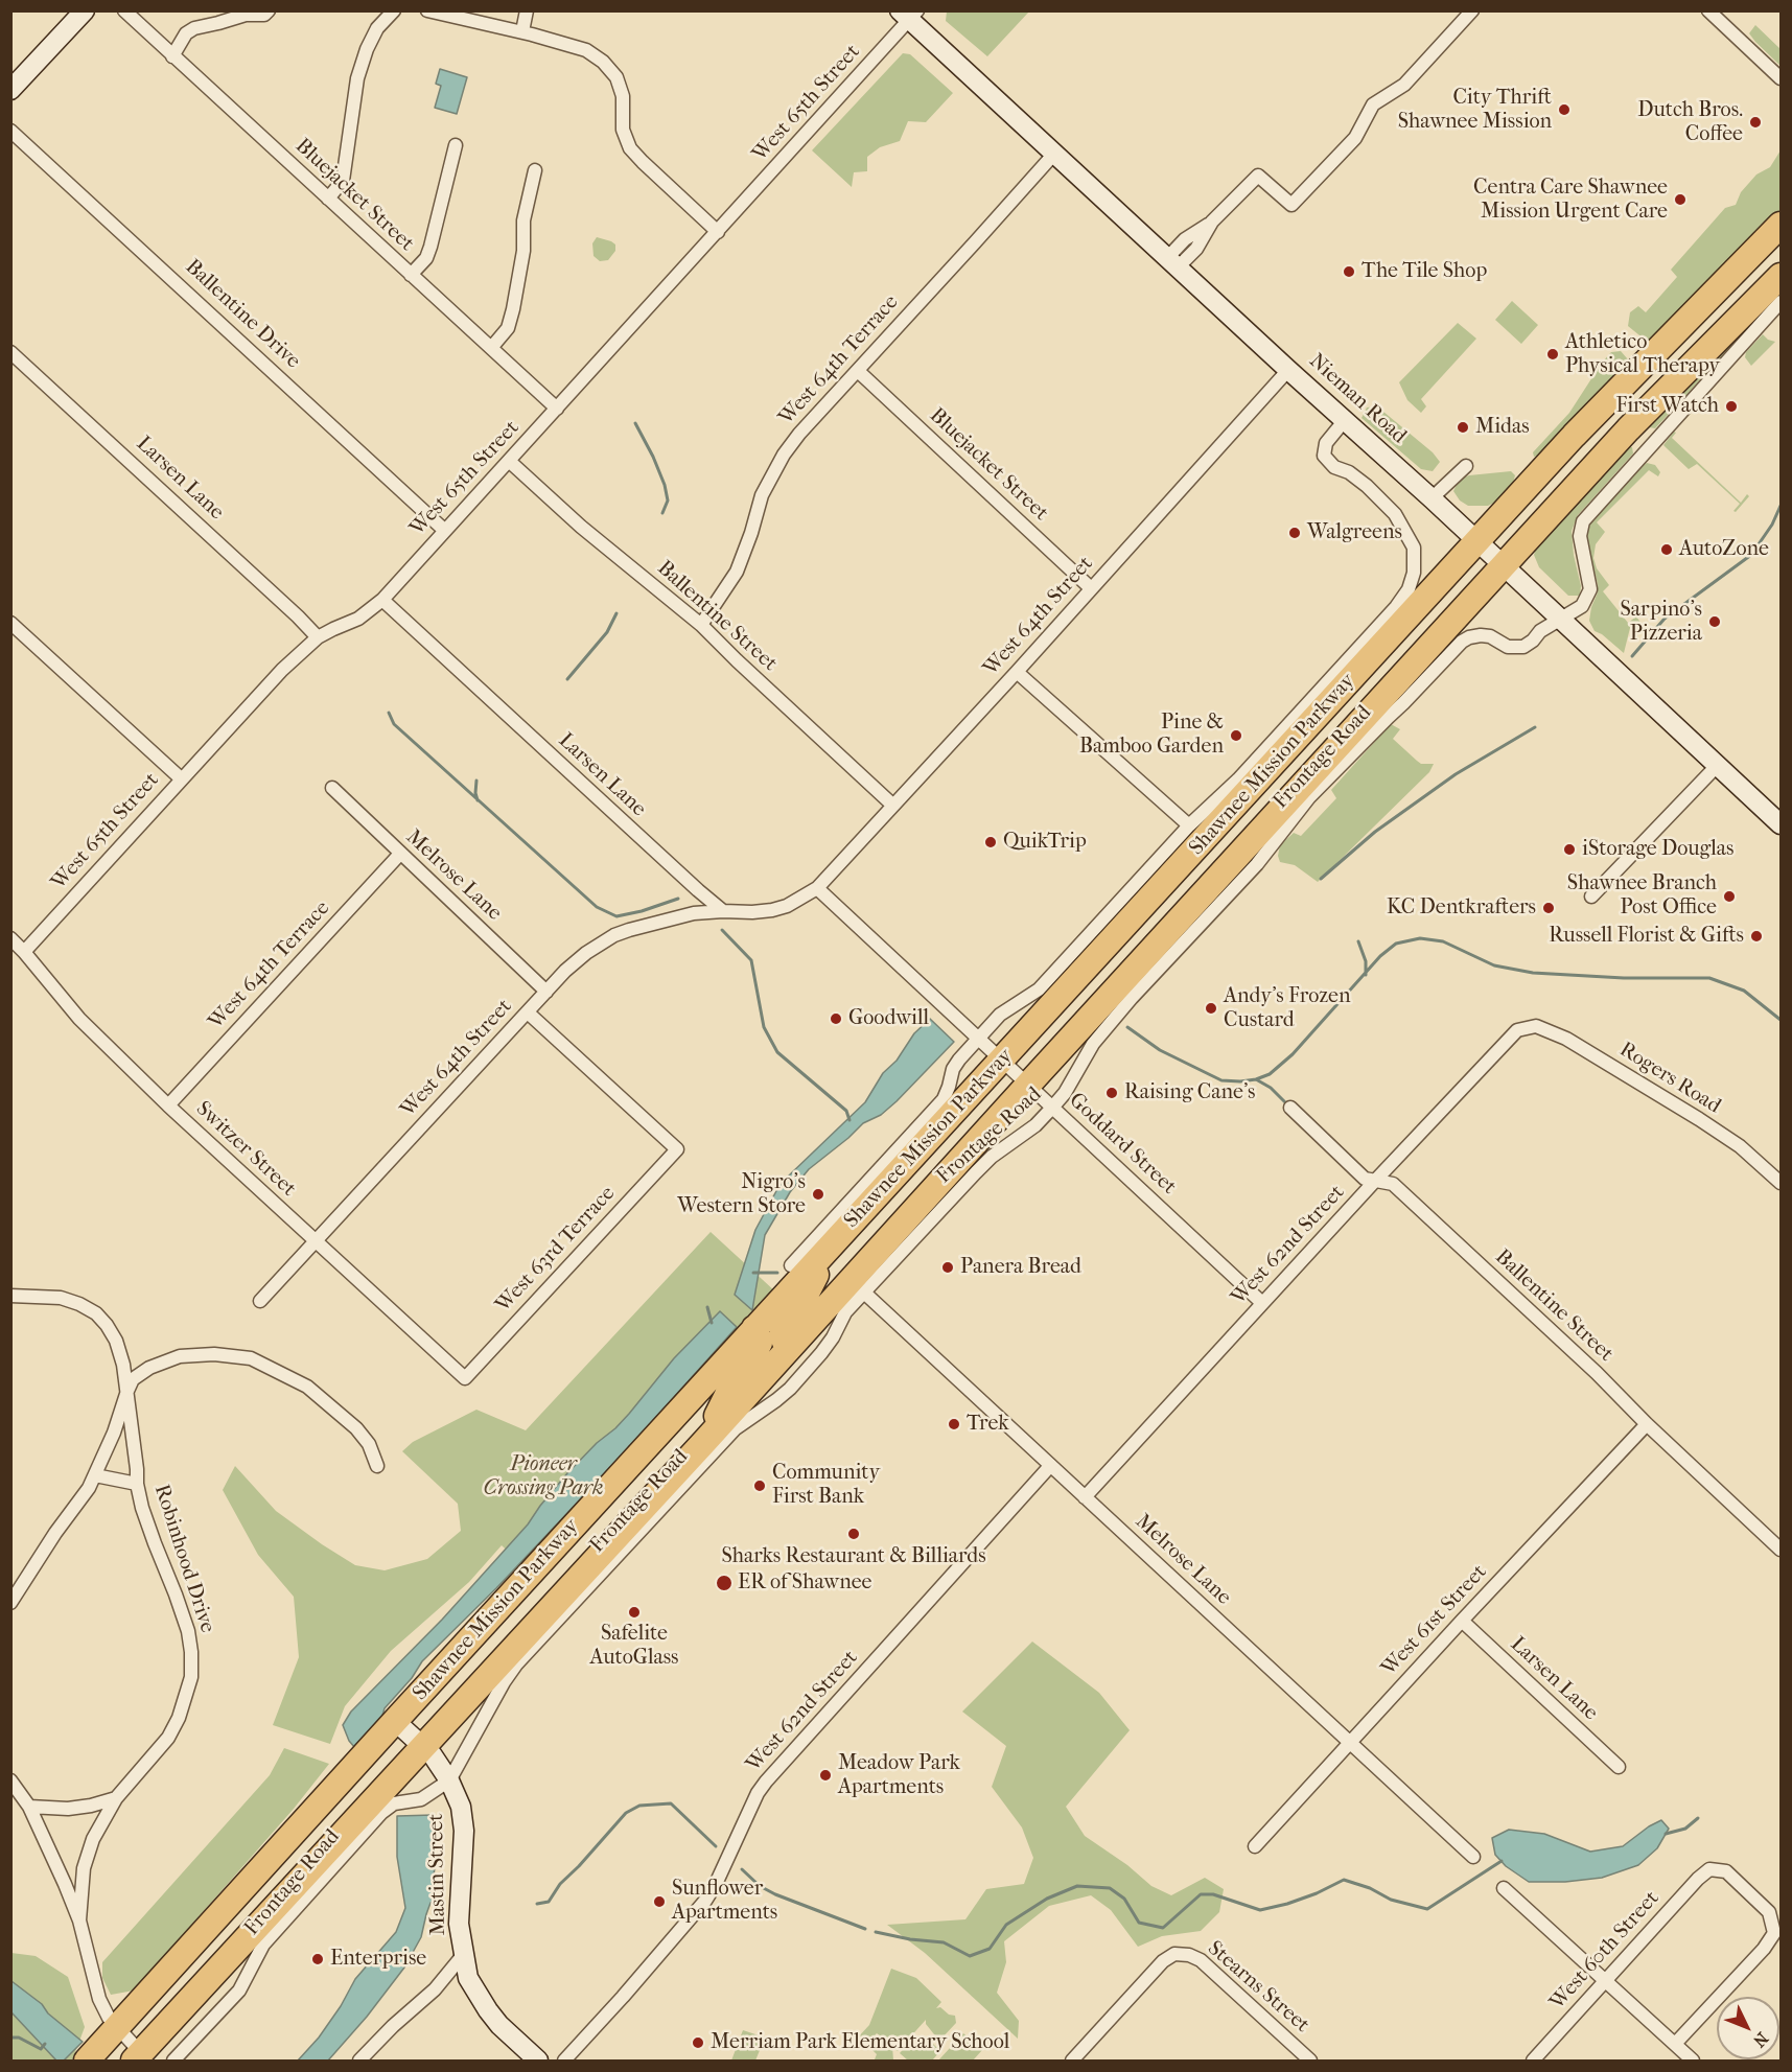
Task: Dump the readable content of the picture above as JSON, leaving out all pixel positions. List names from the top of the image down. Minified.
{"streets":{"highway":["Shawnee Mission Parkway"],"main road":["Nieman Road","Mastin Street"],"street":["West 65th Street","Bluejacket Street","Ballentine Drive","West 64th Terrace","Larsen Lane","Ballentine Street","West 64th Street","Frontage Road","Melrose Lane","Rogers Road","Goddard Street","Switzer Street","West 62nd Street","West 63rd Terrace","Robinhood Drive","West 61st Street","West 60th Street","Stearns Street"]},"crossings":[["West 65th Street","Bluejacket Street"],["West 65th Street","Ballentine Drive"],["West 65th Street","Nieman Road"],["West 65th Street","Larsen Lane"],["West 65th Street","Ballentine Street"],["West 65th Street","Switzer Street"],["Bluejacket Street","West 64th Terrace"],["Bluejacket Street","West 64th Street"],["West 64th Terrace","Nieman Road"],["West 64th Terrace","Ballentine Street"],["West 64th Terrace","Melrose Lane"],["West 64th Terrace","Switzer Street"],["Nieman Road","West 64th Street"],["Nieman Road","Frontage Road"],["Nieman Road","Shawnee Mission Parkway"],["Larsen Lane","West 64th Street"],["Larsen Lane","West 61st Street"],["Ballentine Street","West 64th Street"],["Ballentine Street","West 62nd Street"],["Ballentine Street","West 61st Street"],["West 64th Street","Melrose Lane"],["West 64th Street","Goddard Street"],["West 64th Street","Switzer Street"],["West 64th Street","West 63rd Terrace"],["Frontage Road","Shawnee Mission Parkway"],["Frontage Road","Melrose Lane"],["Frontage Road","Goddard Street"],["Frontage Road","Mastin Street"],["Shawnee Mission Parkway","Goddard Street"],["Shawnee Mission Parkway","Robinhood Drive"],["Shawnee Mission Parkway","Mastin Street"],["Melrose Lane","West 62nd Street"],["Melrose Lane","West 61st Street"],["Rogers Road","West 62nd Street"],["Goddard Street","West 62nd Street"],["Switzer Street","West 63rd Terrace"]],"parks":["Pioneer Crossing Park"],"places":["City Thrift Shawnee Mission","Dutch Bros. Coffee","Centra Care Shawnee Mission Urgent Care","The Tile Shop","Athletico Physical Therapy","First Watch","Midas","Walgreens","AutoZone","Sarpino's Pizzeria","Pine & Bamboo Garden","QuikTrip","iStorage Douglas","Shawnee Branch Post Office","KC Dentkrafters","Russell Florist & Gifts","Andy's Frozen Custard","Goodwill","Raising Cane's","Nigro's Western Store","Panera Bread","Trek","Community First Bank","Sharks Restaurant & Billiards","ER of Shawnee","Safelite AutoGlass","Meadow Park Apartments","Sunflower Apartments","Enterprise","Merriam Park Elementary School"],"north":"bottom right"}
